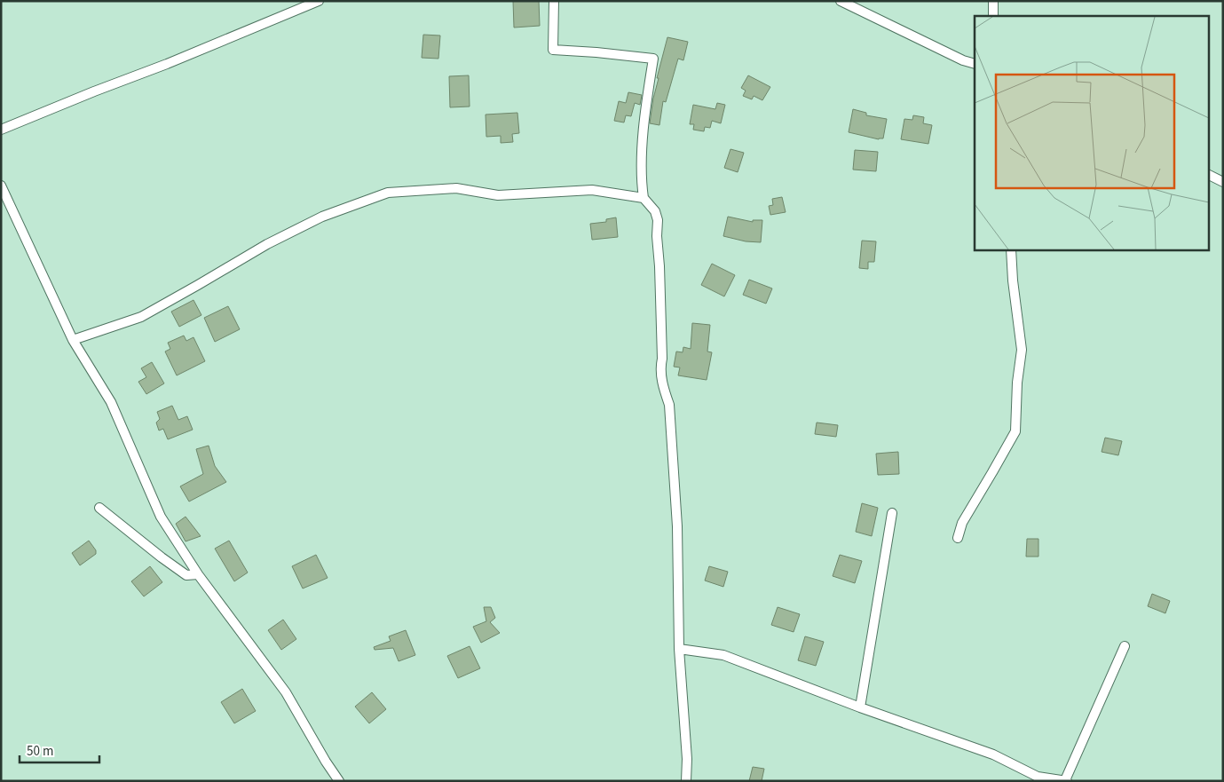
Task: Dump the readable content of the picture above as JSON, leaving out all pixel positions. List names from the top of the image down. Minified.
{"scale_bar":"50 m"}
